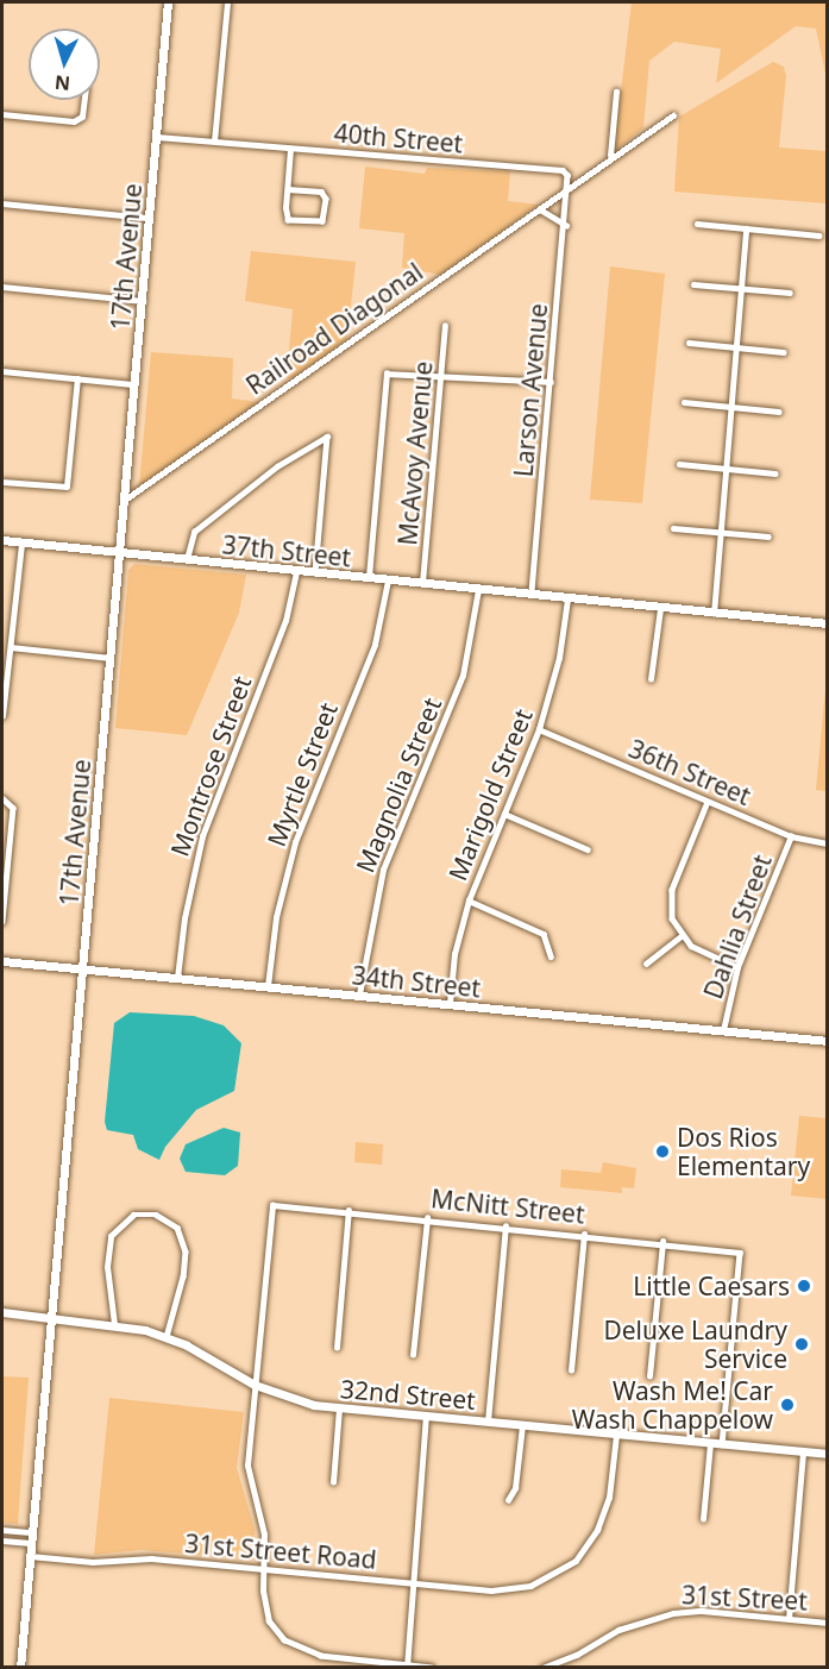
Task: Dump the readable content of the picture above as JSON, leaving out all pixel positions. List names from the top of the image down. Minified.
{"streets":{"main road":["17th Avenue","37th Street","34th Street","32nd Street"],"street":["40th Street","Railroad Diagonal","Larson Avenue","McAvoy Avenue","Montrose Street","36th Street","Myrtle Street","Magnolia Street","Marigold Street","Dahlia Street","McNitt Street","31st Street Road","31st Street"]},"crossings":[["40th Street","17th Avenue"],["40th Street","Railroad Diagonal"],["40th Street","Larson Avenue"],["17th Avenue","Railroad Diagonal"],["17th Avenue","37th Street"],["17th Avenue","34th Street"],["17th Avenue","32nd Street"],["17th Avenue","31st Street Road"],["Railroad Diagonal","Larson Avenue"],["Larson Avenue","37th Street"],["McAvoy Avenue","37th Street"],["37th Street","Montrose Street"],["37th Street","Myrtle Street"],["37th Street","Magnolia Street"],["37th Street","Marigold Street"],["Montrose Street","34th Street"],["36th Street","Marigold Street"],["36th Street","Dahlia Street"],["Myrtle Street","34th Street"],["Magnolia Street","34th Street"],["Marigold Street","34th Street"],["Dahlia Street","34th Street"],["McNitt Street","32nd Street"],["32nd Street","31st Street Road"]],"places":["Dos Rios Elementary","Little Caesars","Deluxe Laundry Service","Wash Me! Car Wash Chappelow"],"north":"bottom"}
